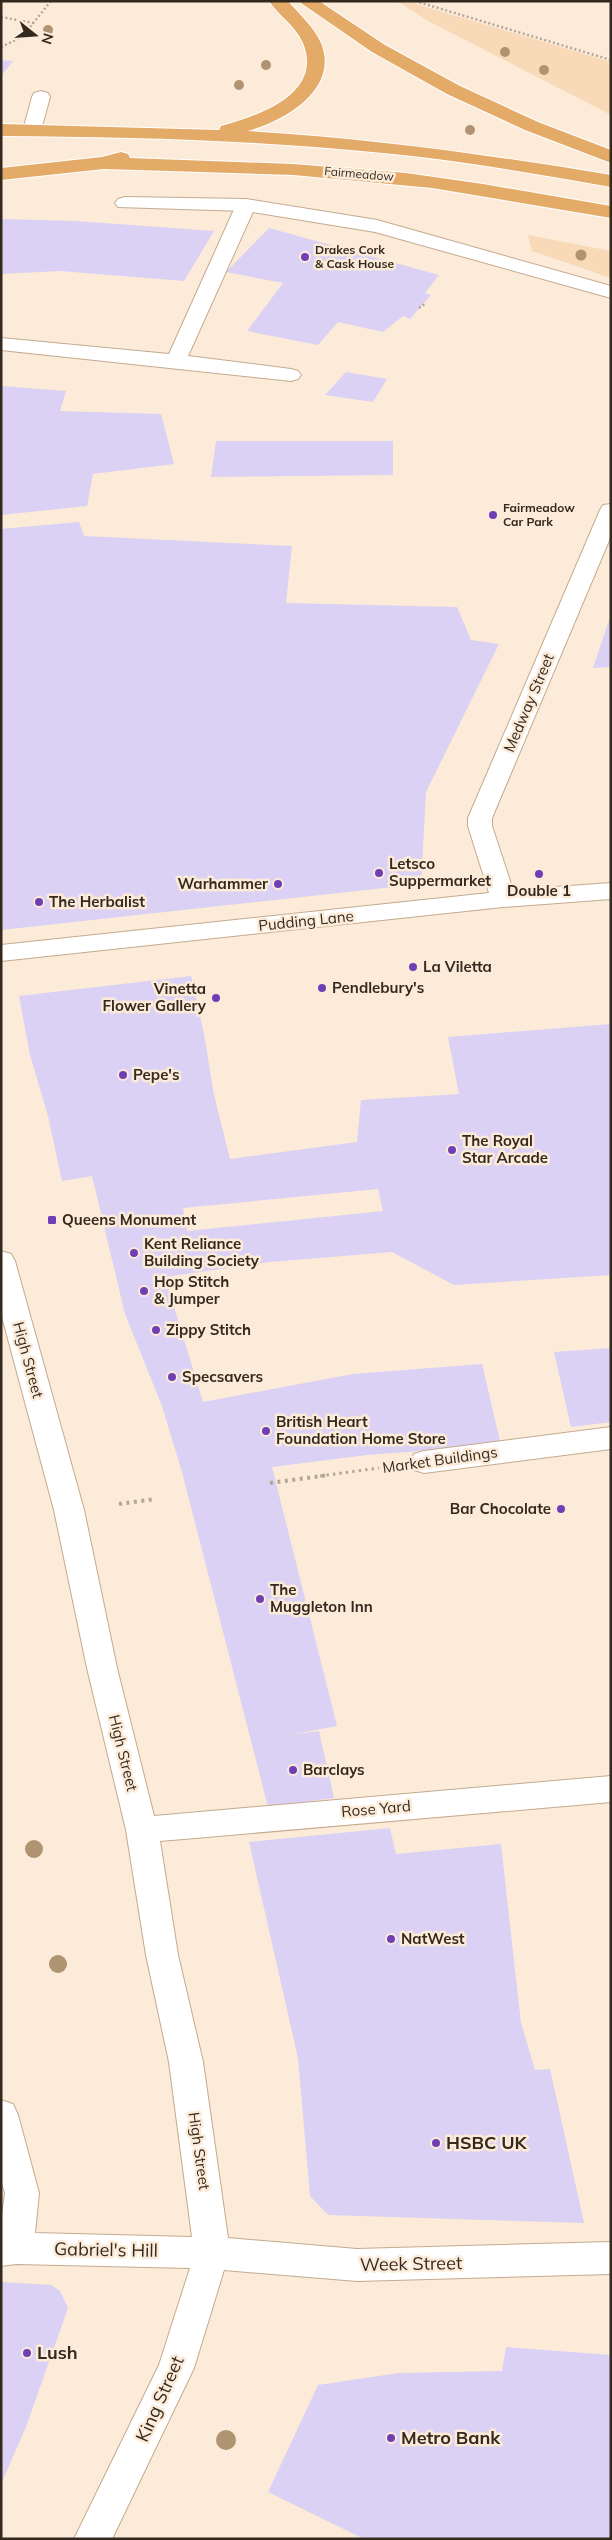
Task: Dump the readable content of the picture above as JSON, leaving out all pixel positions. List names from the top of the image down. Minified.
{"streets":{"highway":["Fairmeadow"],"street":["Medway Street","Pudding Lane","High Street","Market Buildings","Rose Yard","Gabriel's Hill","Week Street","King Street"]},"crossings":[["Medway Street","Pudding Lane"],["High Street","Rose Yard"],["High Street","Gabriel's Hill"],["High Street","Week Street"],["High Street","King Street"],["Gabriel's Hill","Week Street"],["Gabriel's Hill","King Street"],["Week Street","King Street"]],"places":{"other":["Drakes Cork & Cask House","Fairmeadow Car Park","Letsco Suppermarket","Double 1","Warhammer","The Herbalist","La Viletta","Pendlebury's","Vinetta Flower Gallery","Pepe's","The Royal Star Arcade","Kent Reliance Building Society","Hop Stitch & Jumper","Zippy Stitch","Specsavers","British Heart Foundation Home Store","Bar Chocolate","The Muggleton Inn","Barclays","NatWest","HSBC UK","Lush","Metro Bank"],"transit":["Queens Monument"]},"north":"right"}
